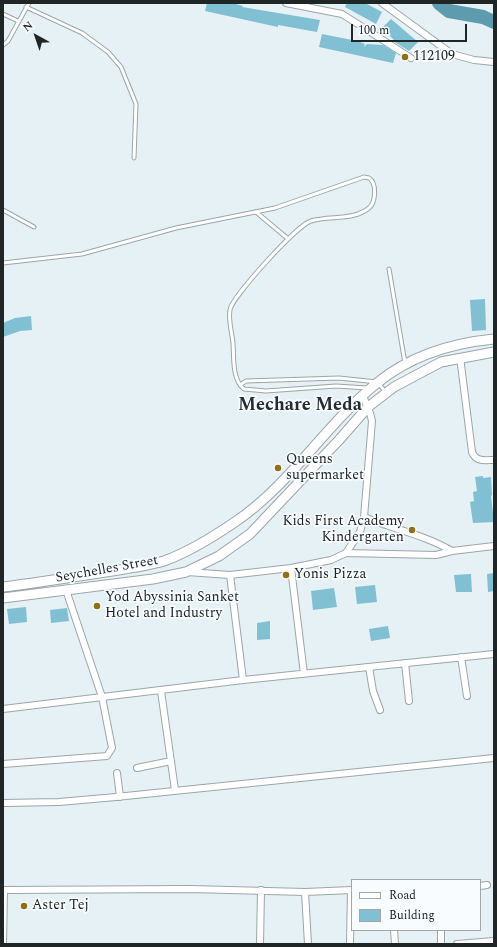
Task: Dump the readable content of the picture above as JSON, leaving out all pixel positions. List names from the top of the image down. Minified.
{"streets":{"main road":["Seychelles Street"]},"districts":["Mechare Meda"],"places":["112109","Queens supermarket","Kids First Academy Kindergarten","Yonis Pizza","Yod Abyssinia Sanket Hotel and Industry","Aster Tej"],"legend":["Road","Building"],"scale_bar":"100 m","north":"top left"}
